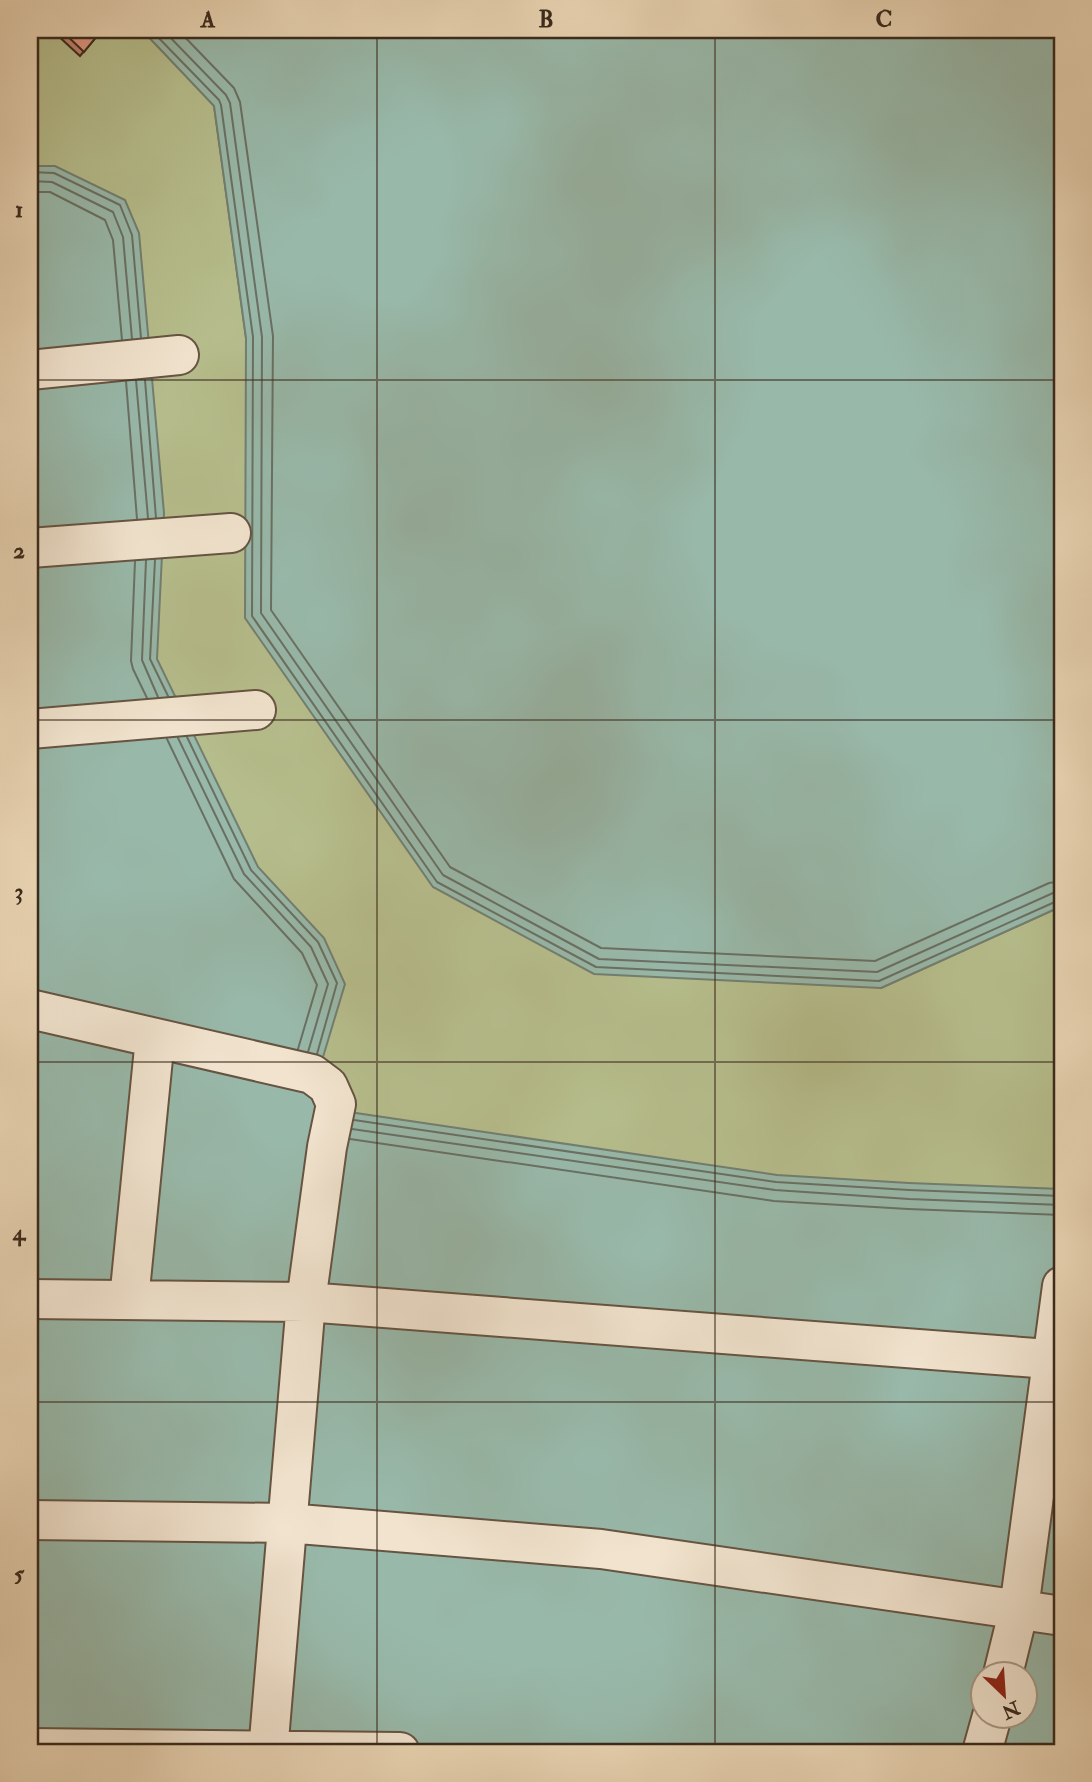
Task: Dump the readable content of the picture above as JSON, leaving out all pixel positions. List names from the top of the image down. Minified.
{"north":"bottom right","grid":{"columns":["A","B","C"],"rows":["1","2","3","4","5"]}}
